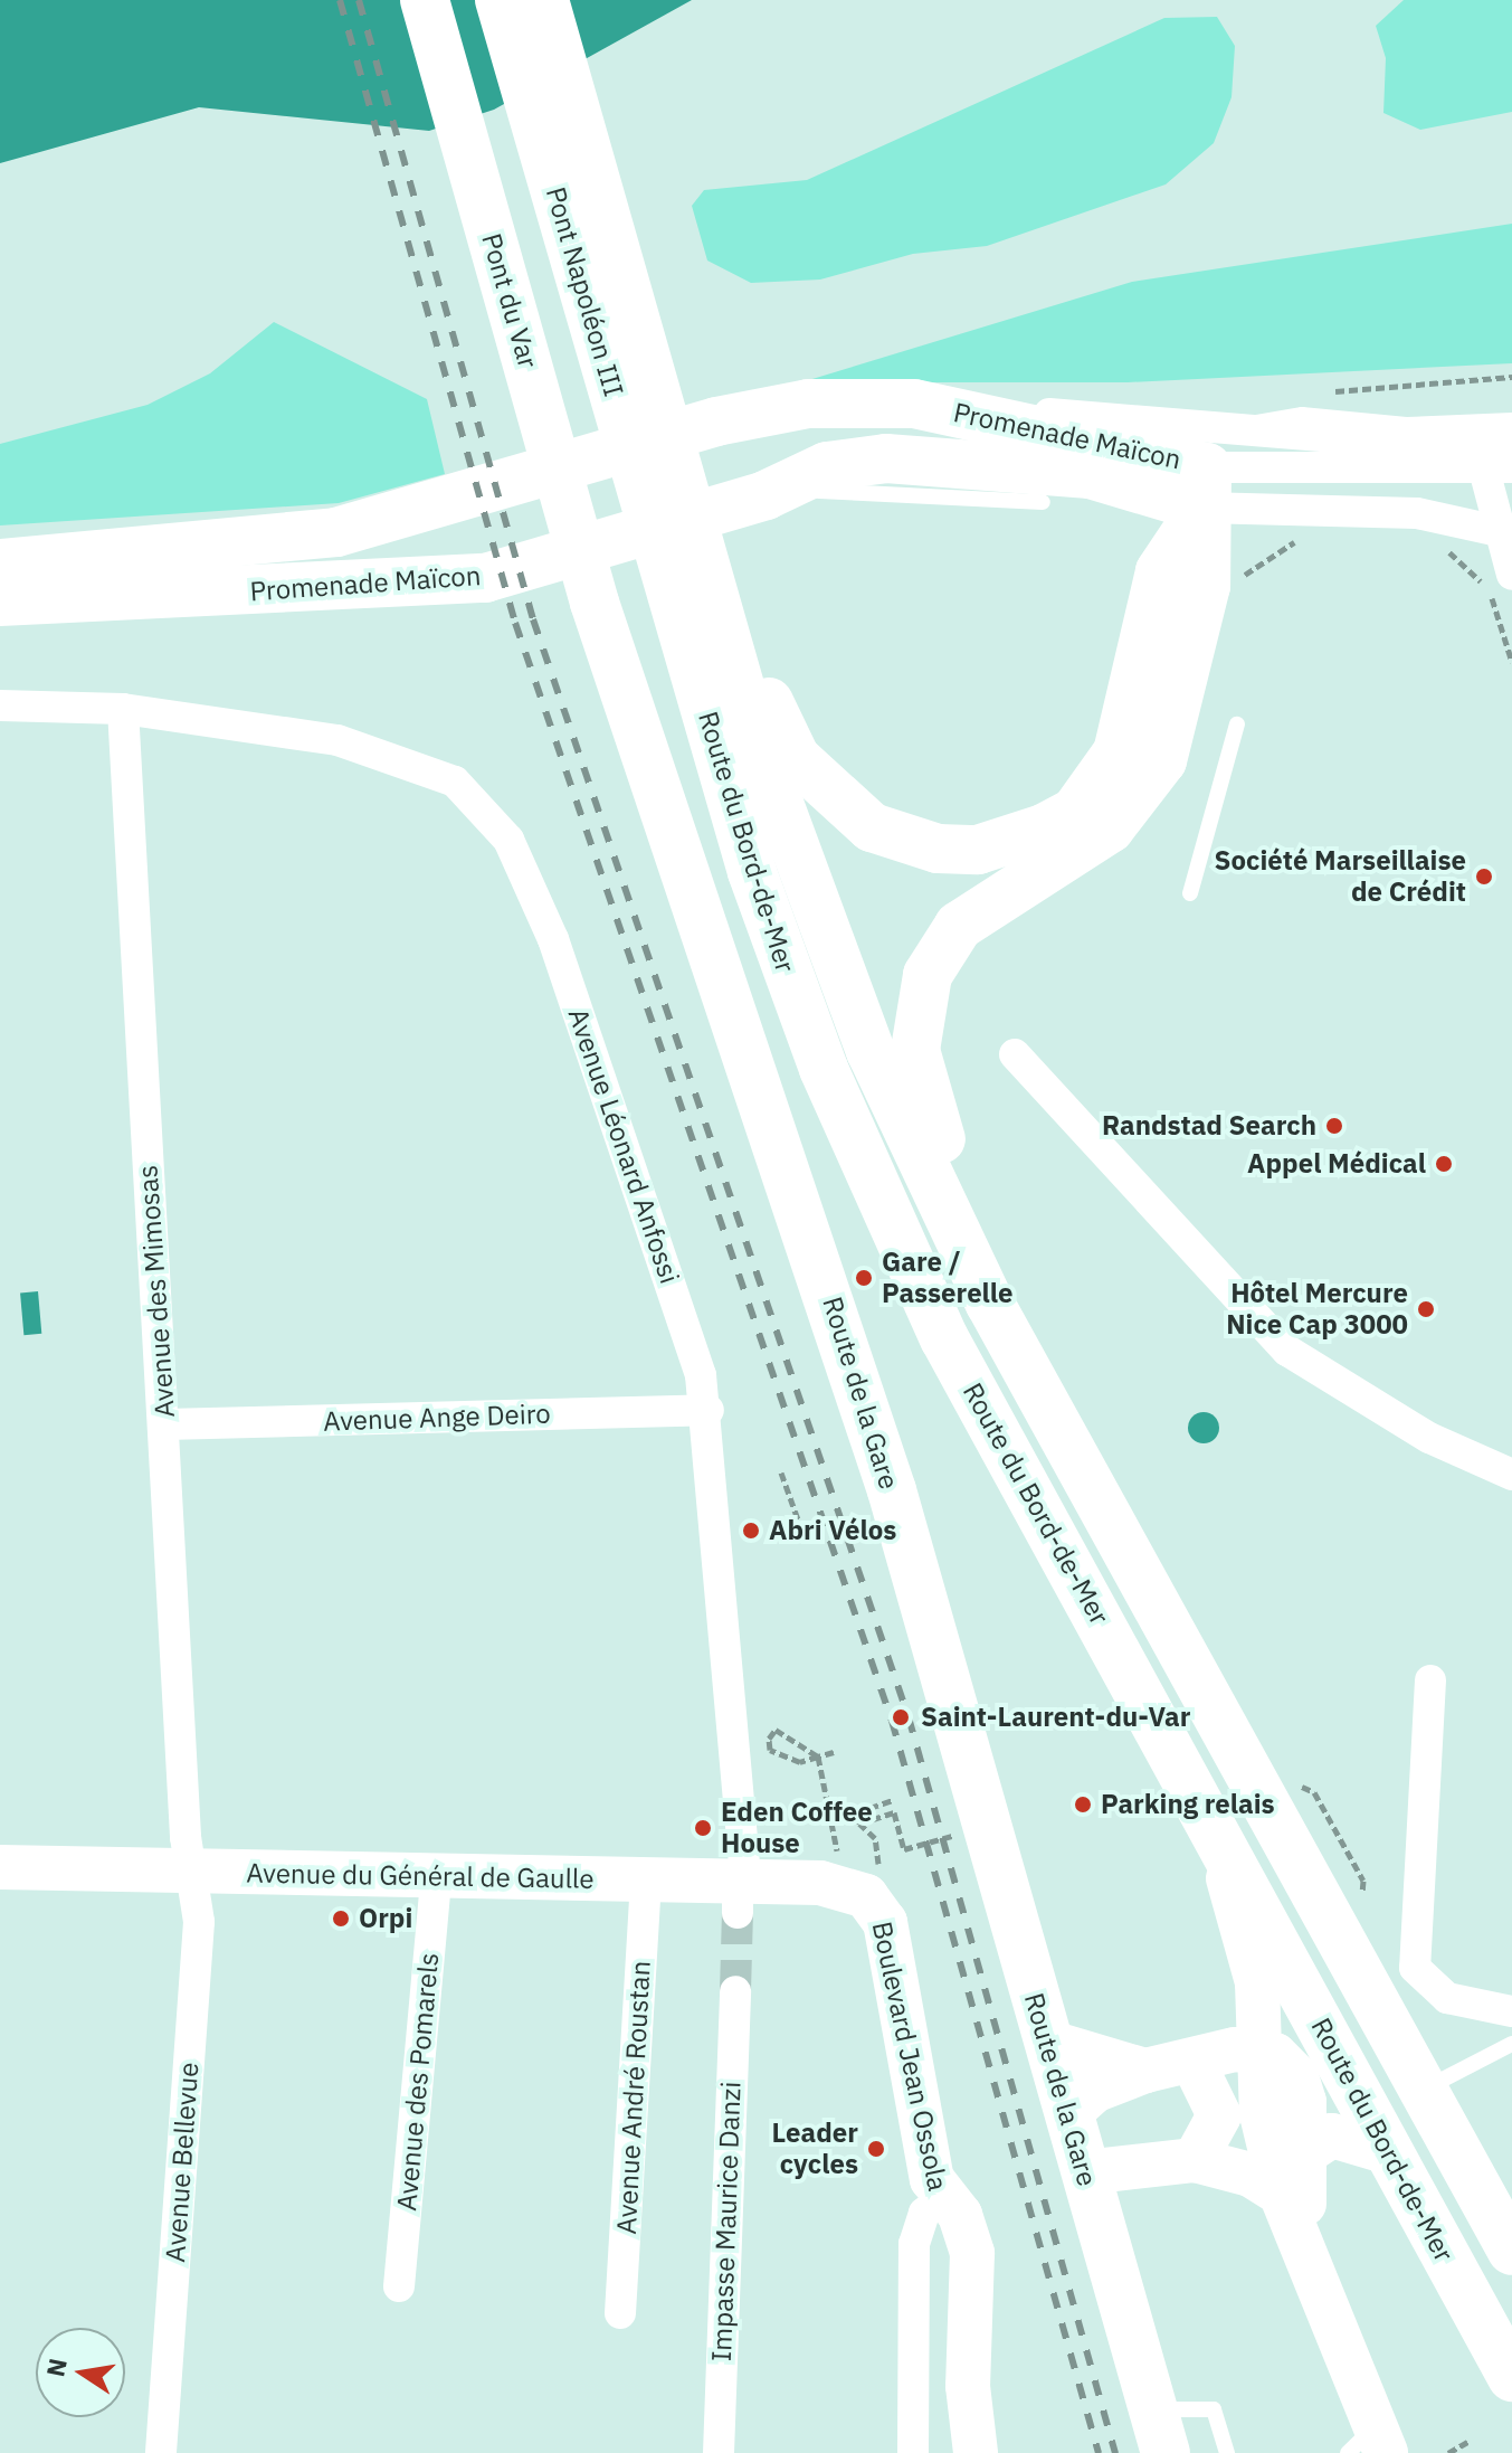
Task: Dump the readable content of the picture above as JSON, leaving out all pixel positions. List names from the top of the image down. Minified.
{"streets":{"main road":["Pont Napoléon III","Pont du Var","Promenade Maïcon","Route du Bord-de-Mer","Route de la Gare","Avenue du Général de Gaulle","Boulevard Jean Ossola"],"street":["Avenue Léonard Anfossi","Avenue des Mimosas","Avenue Ange Deiro","Avenue des Pomarels","Avenue André Roustan","Avenue Bellevue","Impasse Maurice Danzi"]},"crossings":[["Pont Napoléon III","Route du Bord-de-Mer"],["Pont du Var","Route de la Gare"],["Avenue Léonard Anfossi","Avenue des Mimosas"],["Avenue Léonard Anfossi","Avenue Ange Deiro"],["Avenue Léonard Anfossi","Avenue du Général de Gaulle"],["Avenue des Mimosas","Avenue Ange Deiro"],["Avenue des Mimosas","Avenue du Général de Gaulle"],["Avenue des Mimosas","Avenue Bellevue"],["Avenue du Général de Gaulle","Boulevard Jean Ossola"],["Avenue du Général de Gaulle","Avenue des Pomarels"],["Avenue du Général de Gaulle","Avenue André Roustan"],["Avenue du Général de Gaulle","Avenue Bellevue"]],"places":["Société Marseillaise de Crédit","Randstad Search","Appel Médical","Gare / Passerelle","Hôtel Mercure Nice Cap 3000","Abri Vélos","Saint-Laurent-du-Var","Parking relais","Eden Coffee House","Orpi","Leader cycles"],"north":"left"}
